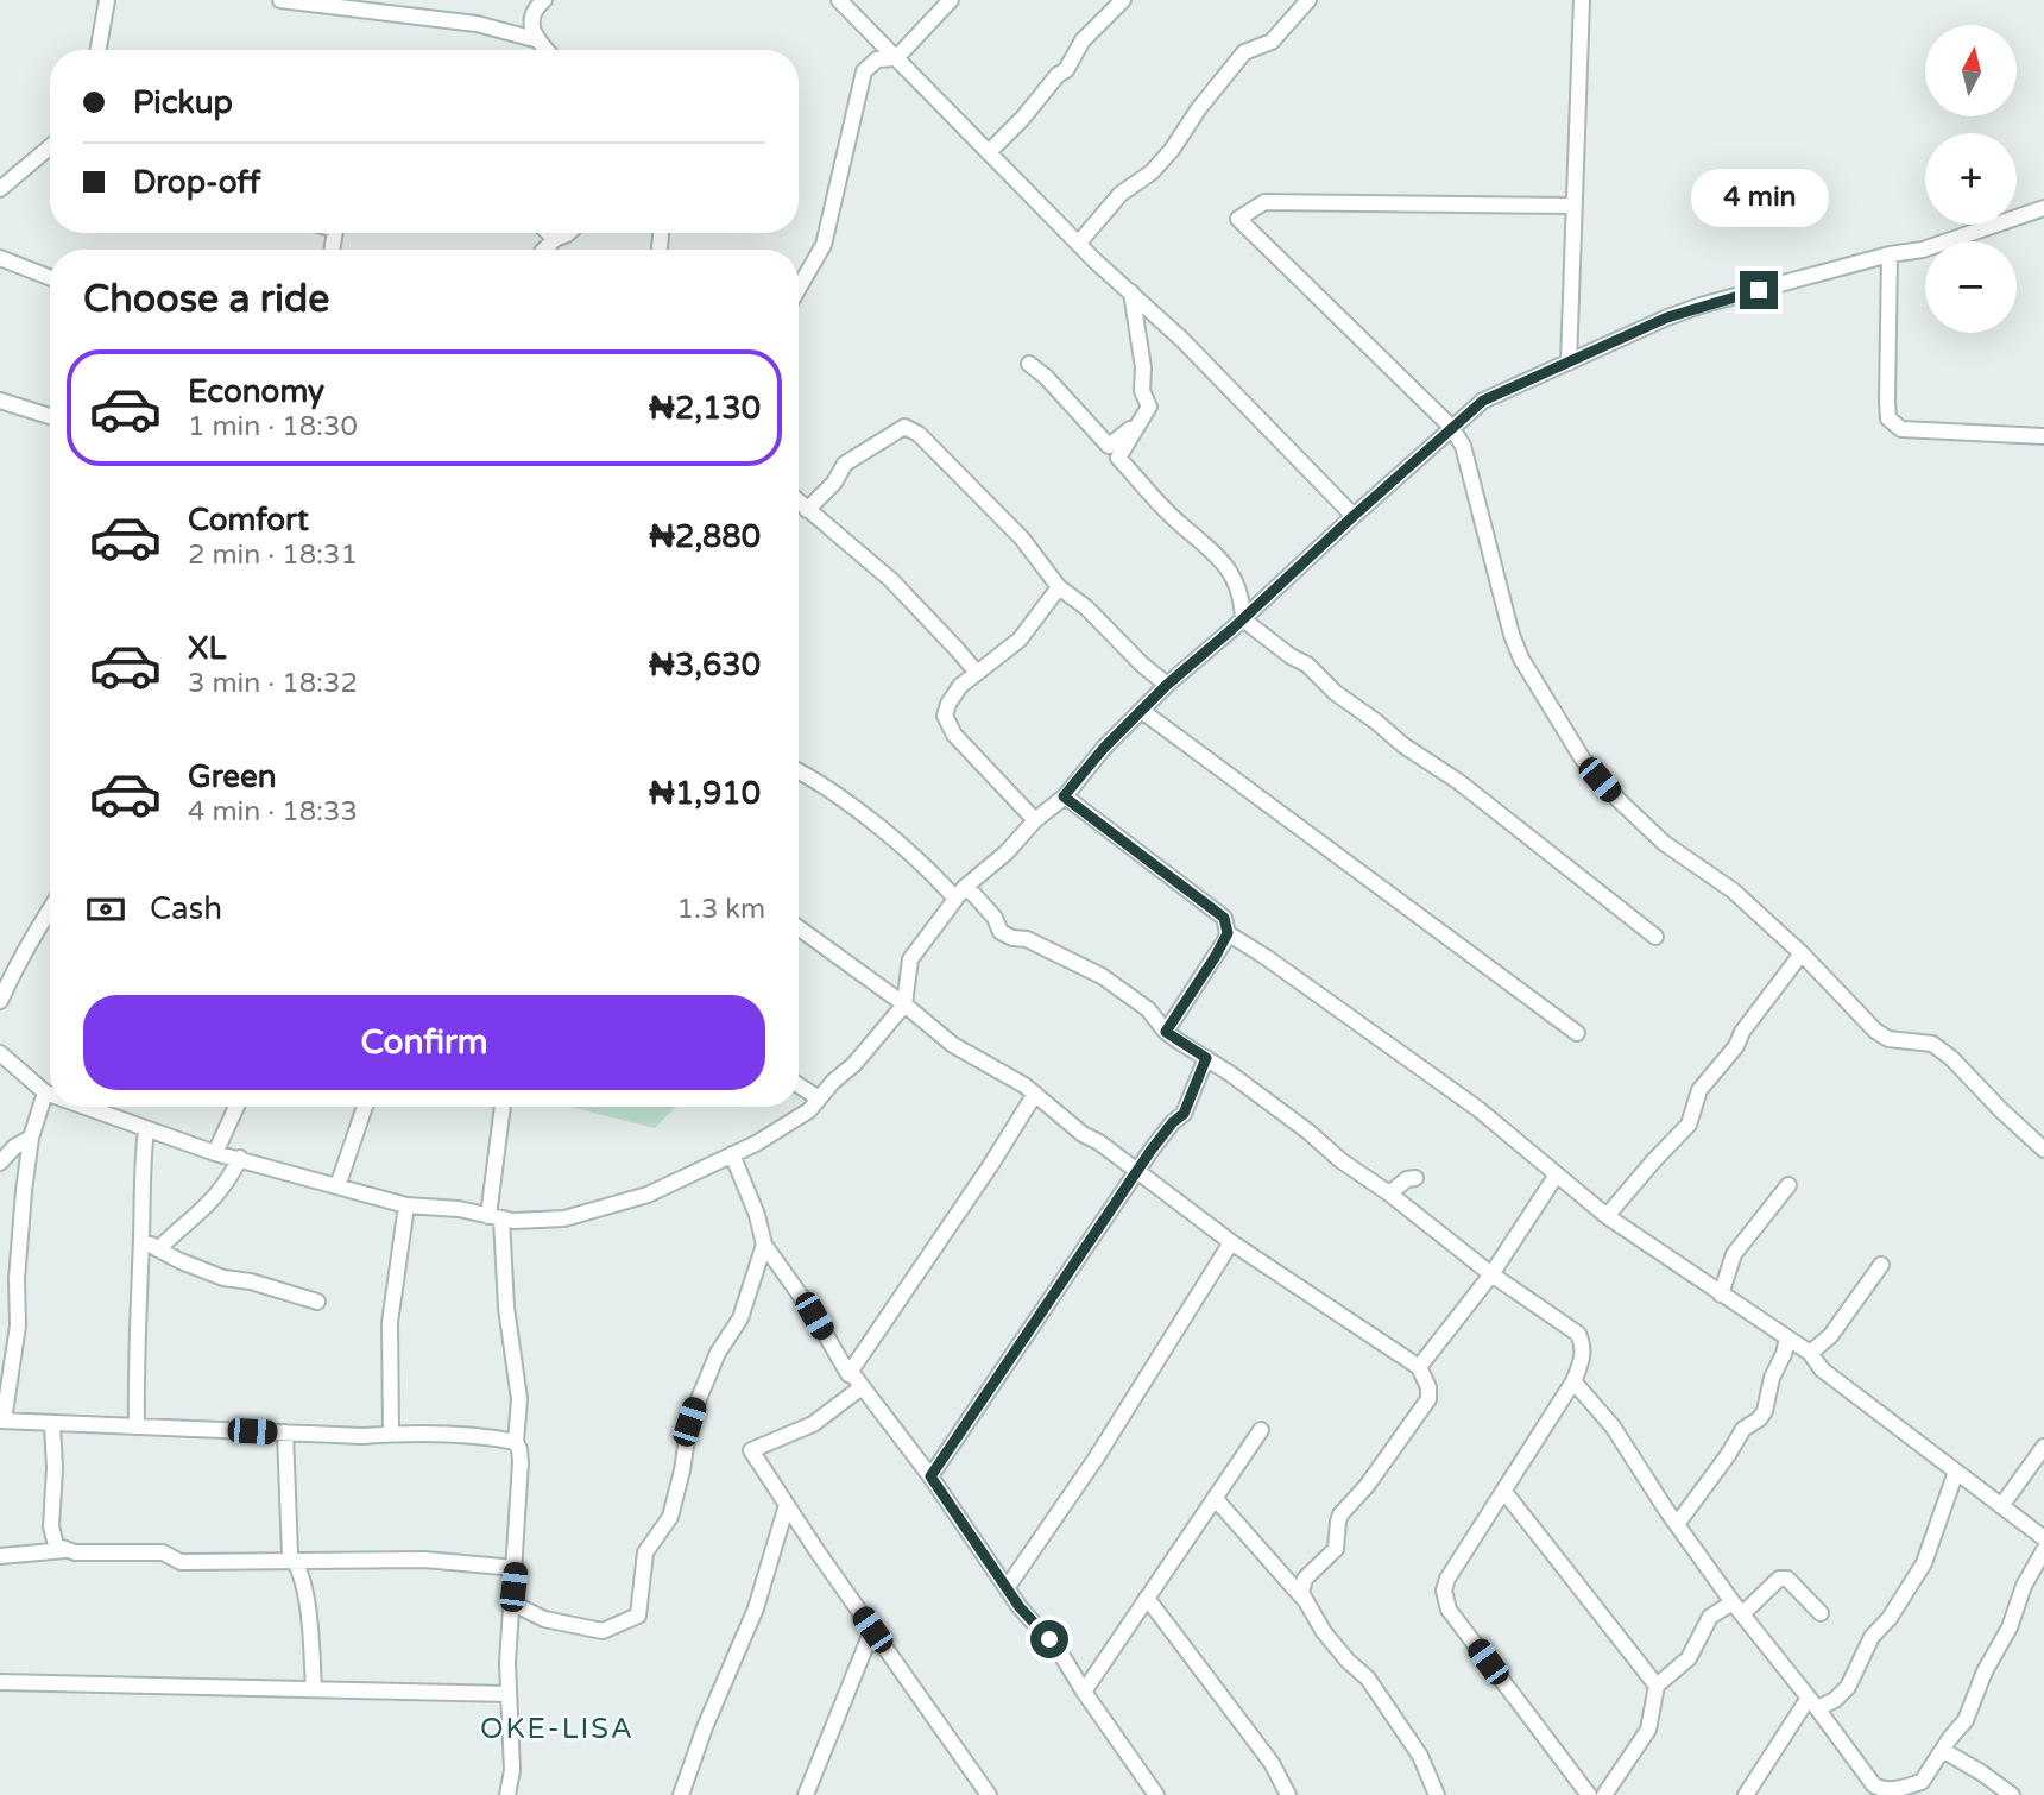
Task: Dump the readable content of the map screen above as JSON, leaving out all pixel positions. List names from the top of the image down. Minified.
{"districts":["OKE-LISA"],"north":"top","page":{"map_buttons":["+","−"],"banner":["Pickup","Drop-off"],"bubble":"4 min","heading":"Choose a ride","list":[{"name":"Economy","note":"1 min · 18:30","value":"₦2,130"},{"name":"Comfort","note":"2 min · 18:31","value":"₦2,880"},{"name":"XL","note":"3 min · 18:32","value":"₦3,630"},{"name":"Green","note":"4 min · 18:33","value":"₦1,910"}],"pay":["Cash","1.3 km"],"buttons":"Confirm"}}
